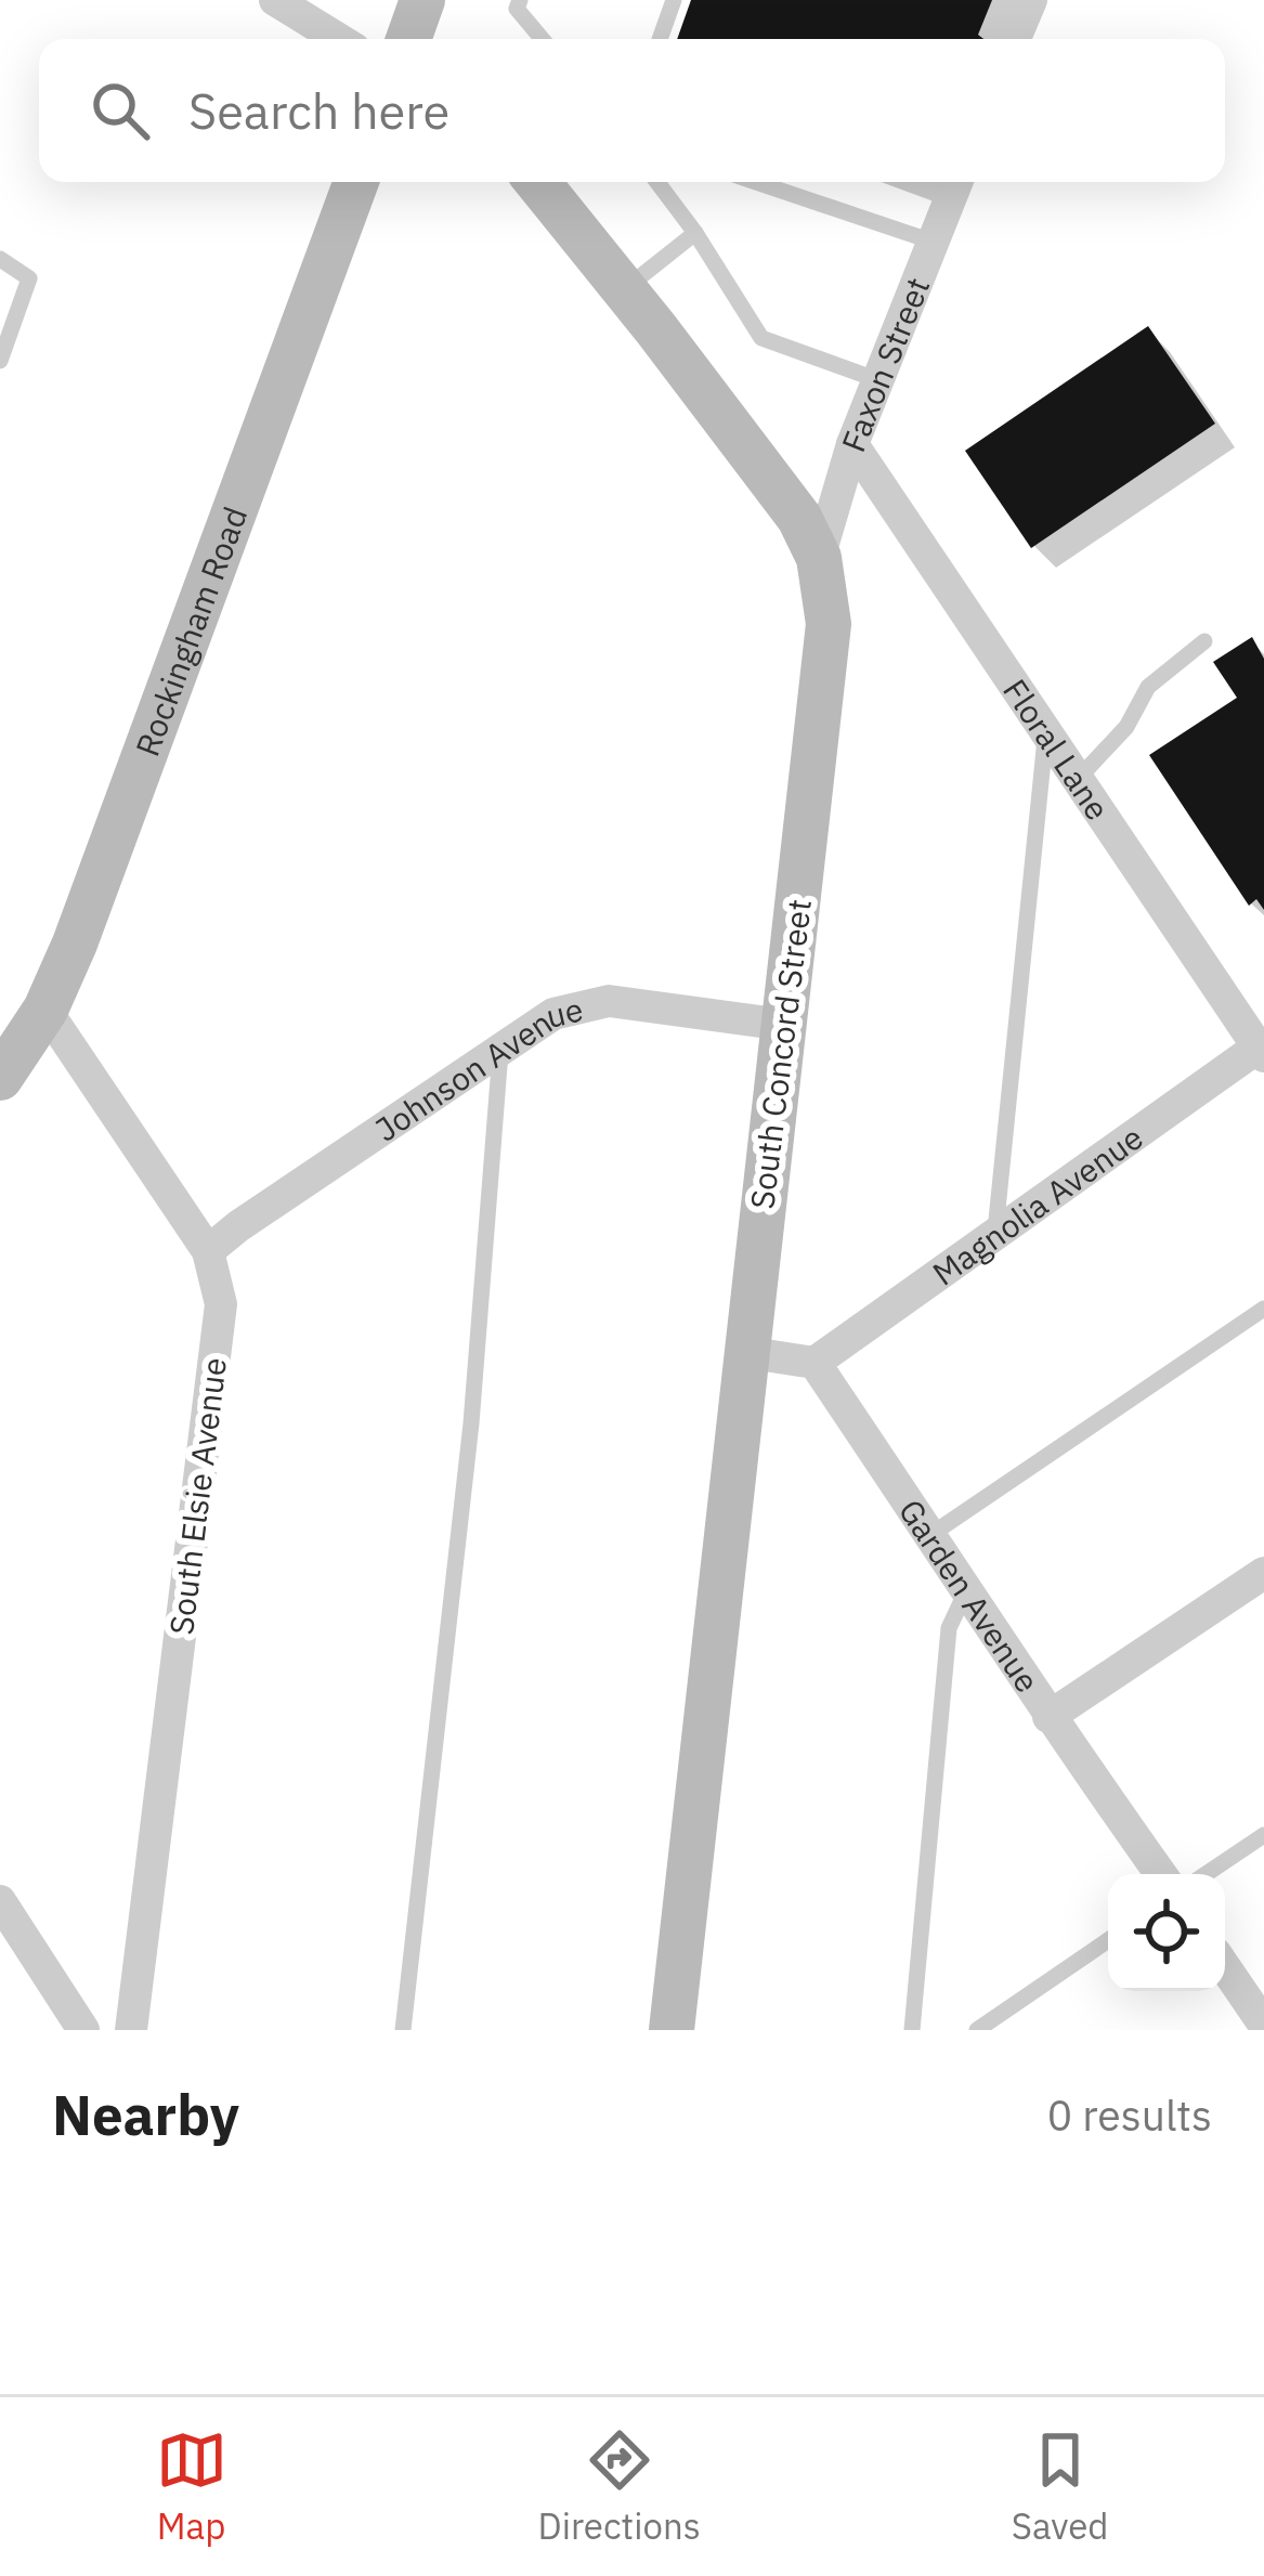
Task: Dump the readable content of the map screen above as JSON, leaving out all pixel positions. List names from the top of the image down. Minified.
{"streets":{"street":["Faxon Street","Rockingham Road","Floral Lane","South Concord Street","Johnson Avenue","Magnolia Avenue","South Elsie Avenue","Garden Avenue"]},"crossings":[["Faxon Street","Floral Lane"],["Faxon Street","South Concord Street"],["Rockingham Road","South Elsie Avenue"],["Floral Lane","Magnolia Avenue"],["South Concord Street","Johnson Avenue"],["Johnson Avenue","South Elsie Avenue"],["Magnolia Avenue","Garden Avenue"]],"page":{"search":"Search here","heading":["Nearby","0 results"],"nav":["Map","Directions","Saved"]}}
